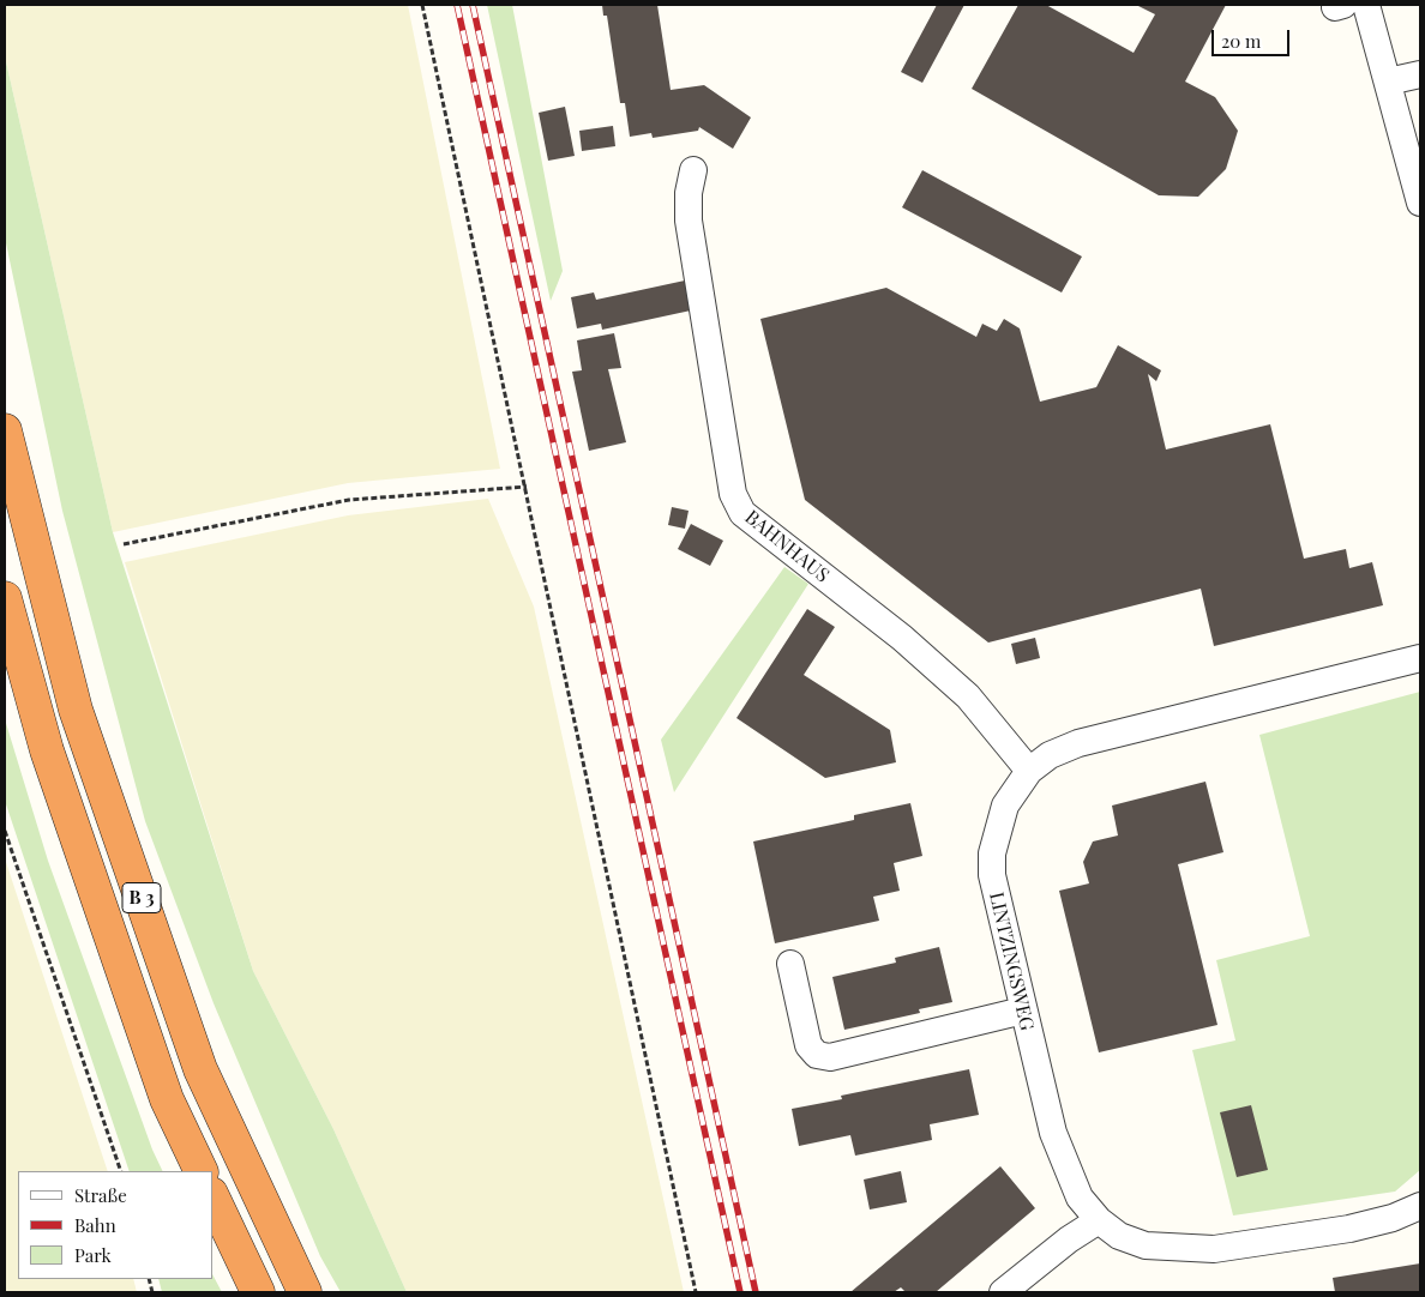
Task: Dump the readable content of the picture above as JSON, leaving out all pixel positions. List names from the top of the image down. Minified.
{"streets":{"highway":["B 3"],"street":["BAHNHAUS","LINTZINGSWEG"]},"crossings":[["BAHNHAUS","LINTZINGSWEG"]],"legend":["Straße","Bahn","Park"],"scale_bar":"20 m"}
